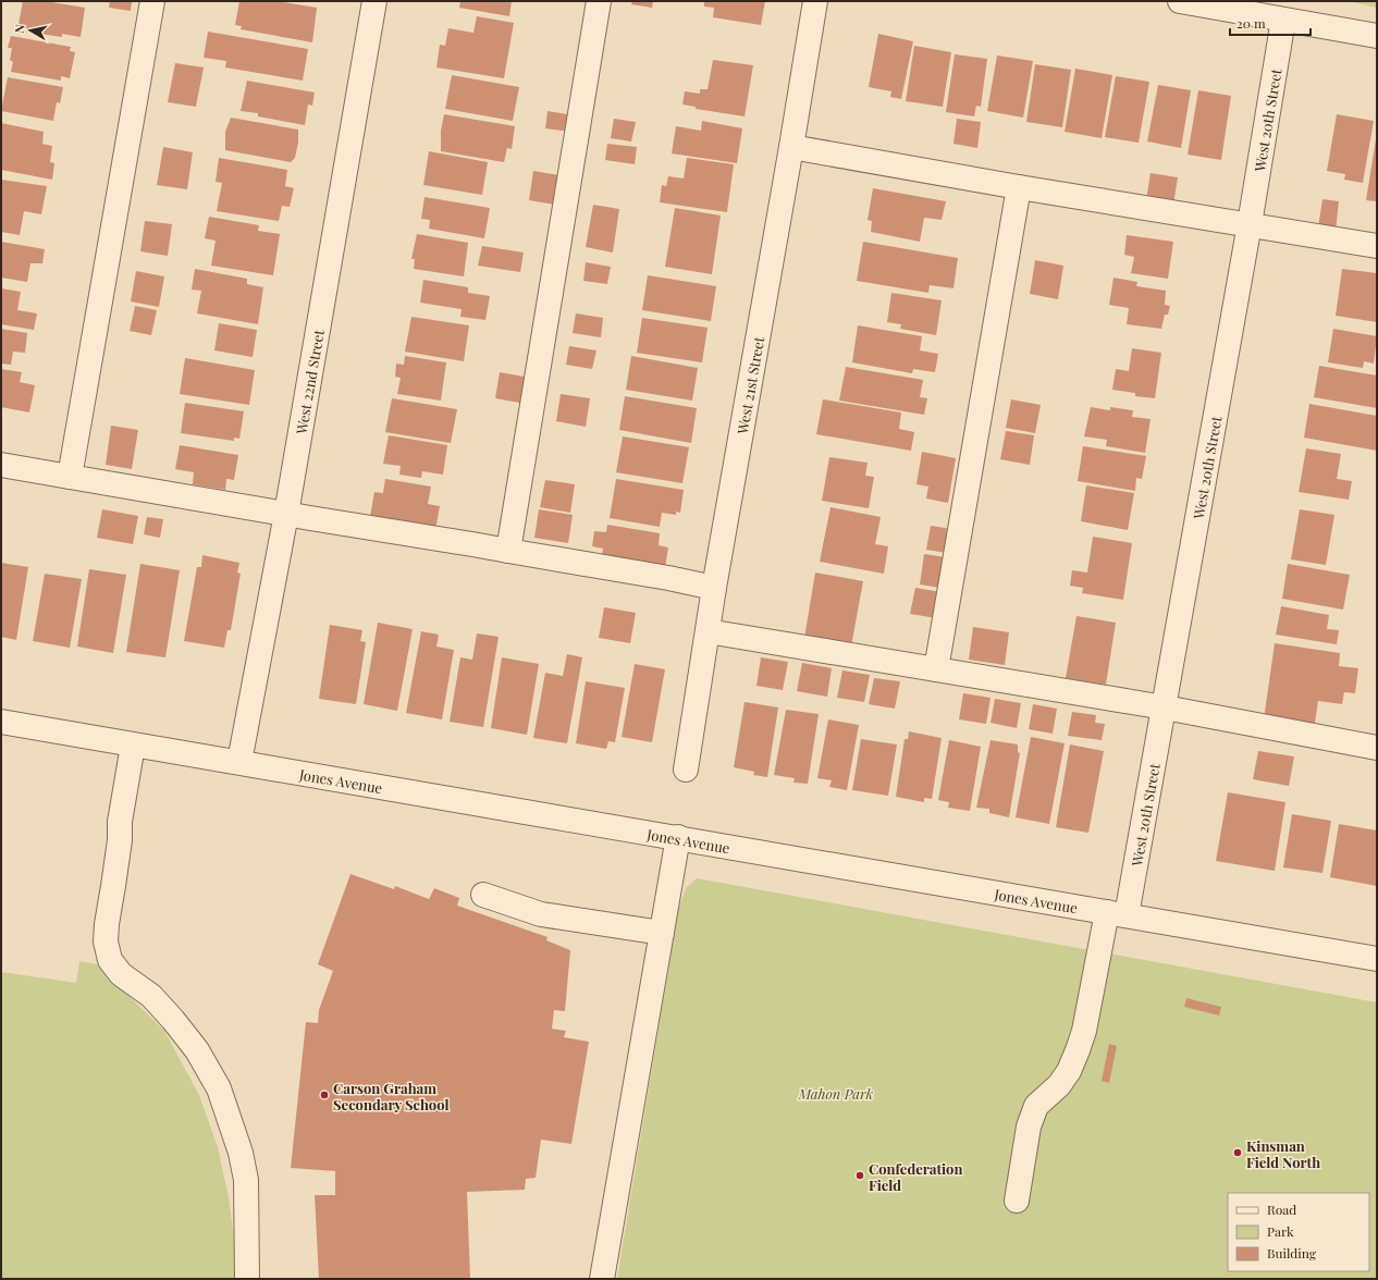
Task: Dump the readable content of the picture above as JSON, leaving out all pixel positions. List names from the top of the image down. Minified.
{"streets":{"street":["West 20th Street","West 22nd Street","West 21st Street","Jones Avenue"]},"crossings":[["West 20th Street","Jones Avenue"],["West 22nd Street","Jones Avenue"]],"parks":["Mahon Park"],"places":["Carson Graham Secondary School","Kinsman Field North","Confederation Field"],"legend":["Road","Park","Building"],"scale_bar":"20 m","north":"left"}
